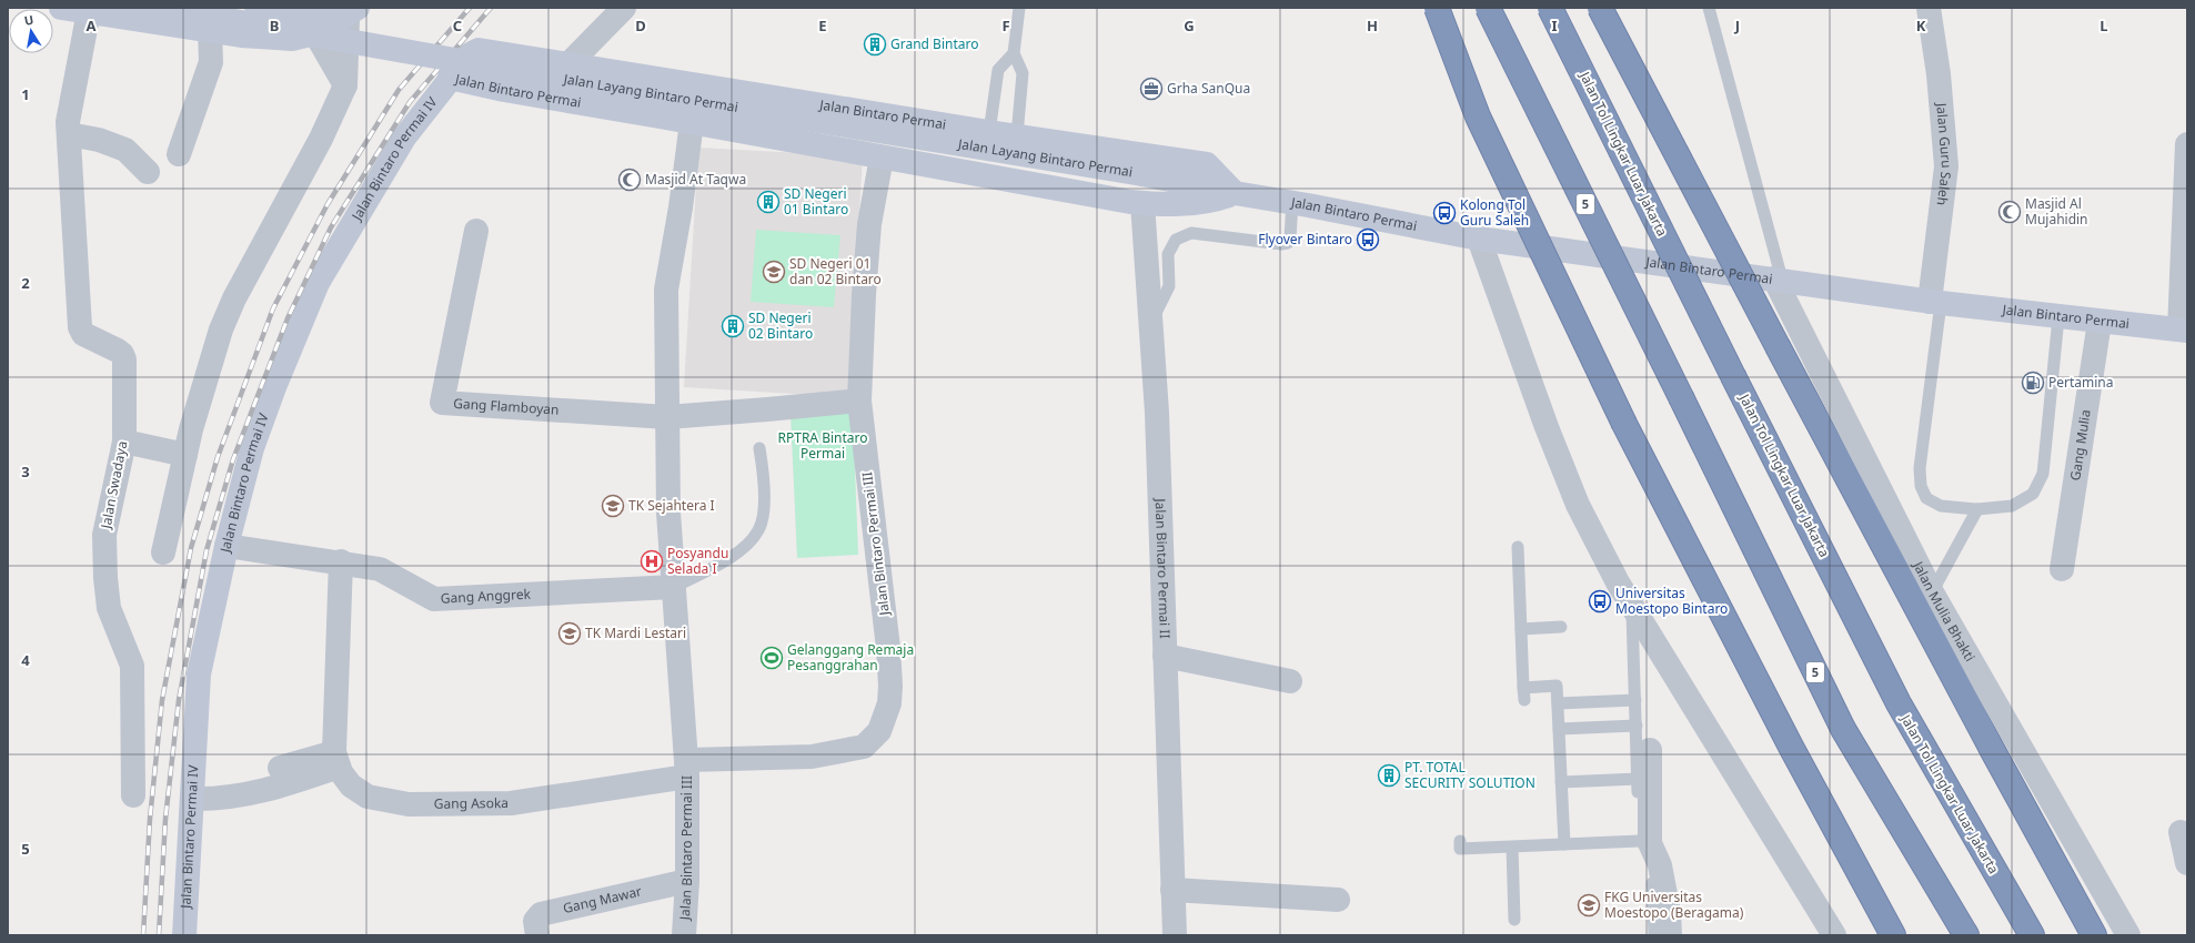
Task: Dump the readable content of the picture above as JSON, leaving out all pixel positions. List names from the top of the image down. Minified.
{"streets":{"highway":["Jalan Tol Lingkar Luar Jakarta","5"],"street":["Jalan Bintaro Permai","Jalan Layang Bintaro Permai","Jalan Guru Saleh","Jalan Bintaro Permai IV","Gang Flamboyan","Gang Mulia","Jalan Swadaya","Jalan Bintaro Permai III","Jalan Bintaro Permai II","Gang Anggrek","Jalan Mulia Bhakti","Gang Asoka","Gang Mawar"]},"crossings":[["Jalan Bintaro Permai","Jalan Layang Bintaro Permai"],["Jalan Bintaro Permai","Jalan Guru Saleh"],["Jalan Bintaro Permai","Jalan Bintaro Permai IV"],["Jalan Bintaro Permai","Gang Mulia"],["Jalan Bintaro Permai","Jalan Bintaro Permai III"],["Jalan Bintaro Permai","Jalan Bintaro Permai II"],["Jalan Bintaro Permai","Jalan Mulia Bhakti"],["Jalan Bintaro Permai IV","Gang Anggrek"],["Gang Flamboyan","Jalan Bintaro Permai III"],["Jalan Bintaro Permai III","Gang Anggrek"],["Jalan Bintaro Permai III","Gang Asoka"],["Jalan Bintaro Permai III","Gang Mawar"]],"parks":["RPTRA Bintaro Permai"],"places":{"building":["Grand Bintaro","SD Negeri 01 Bintaro","SD Negeri 02 Bintaro","PT. TOTAL SECURITY SOLUTION"],"office":["Grha SanQua"],"mosque":["Masjid At Taqwa","Masjid Al Mujahidin"],"bus stop":["Kolong Tol Guru Saleh","Flyover Bintaro","Universitas Moestopo Bintaro"],"school or university":["SD Negeri 01 dan 02 Bintaro","TK Sejahtera I","TK Mardi Lestari","FKG Universitas Moestopo (Beragama)"],"fuel station":["Pertamina"],"hospital":["Posyandu Selada I"],"sports":["Gelanggang Remaja Pesanggrahan"]},"north":"top","grid":{"columns":["A","B","C","D","E","F","G","H","I","J","K","L"],"rows":["1","2","3","4","5"]}}
